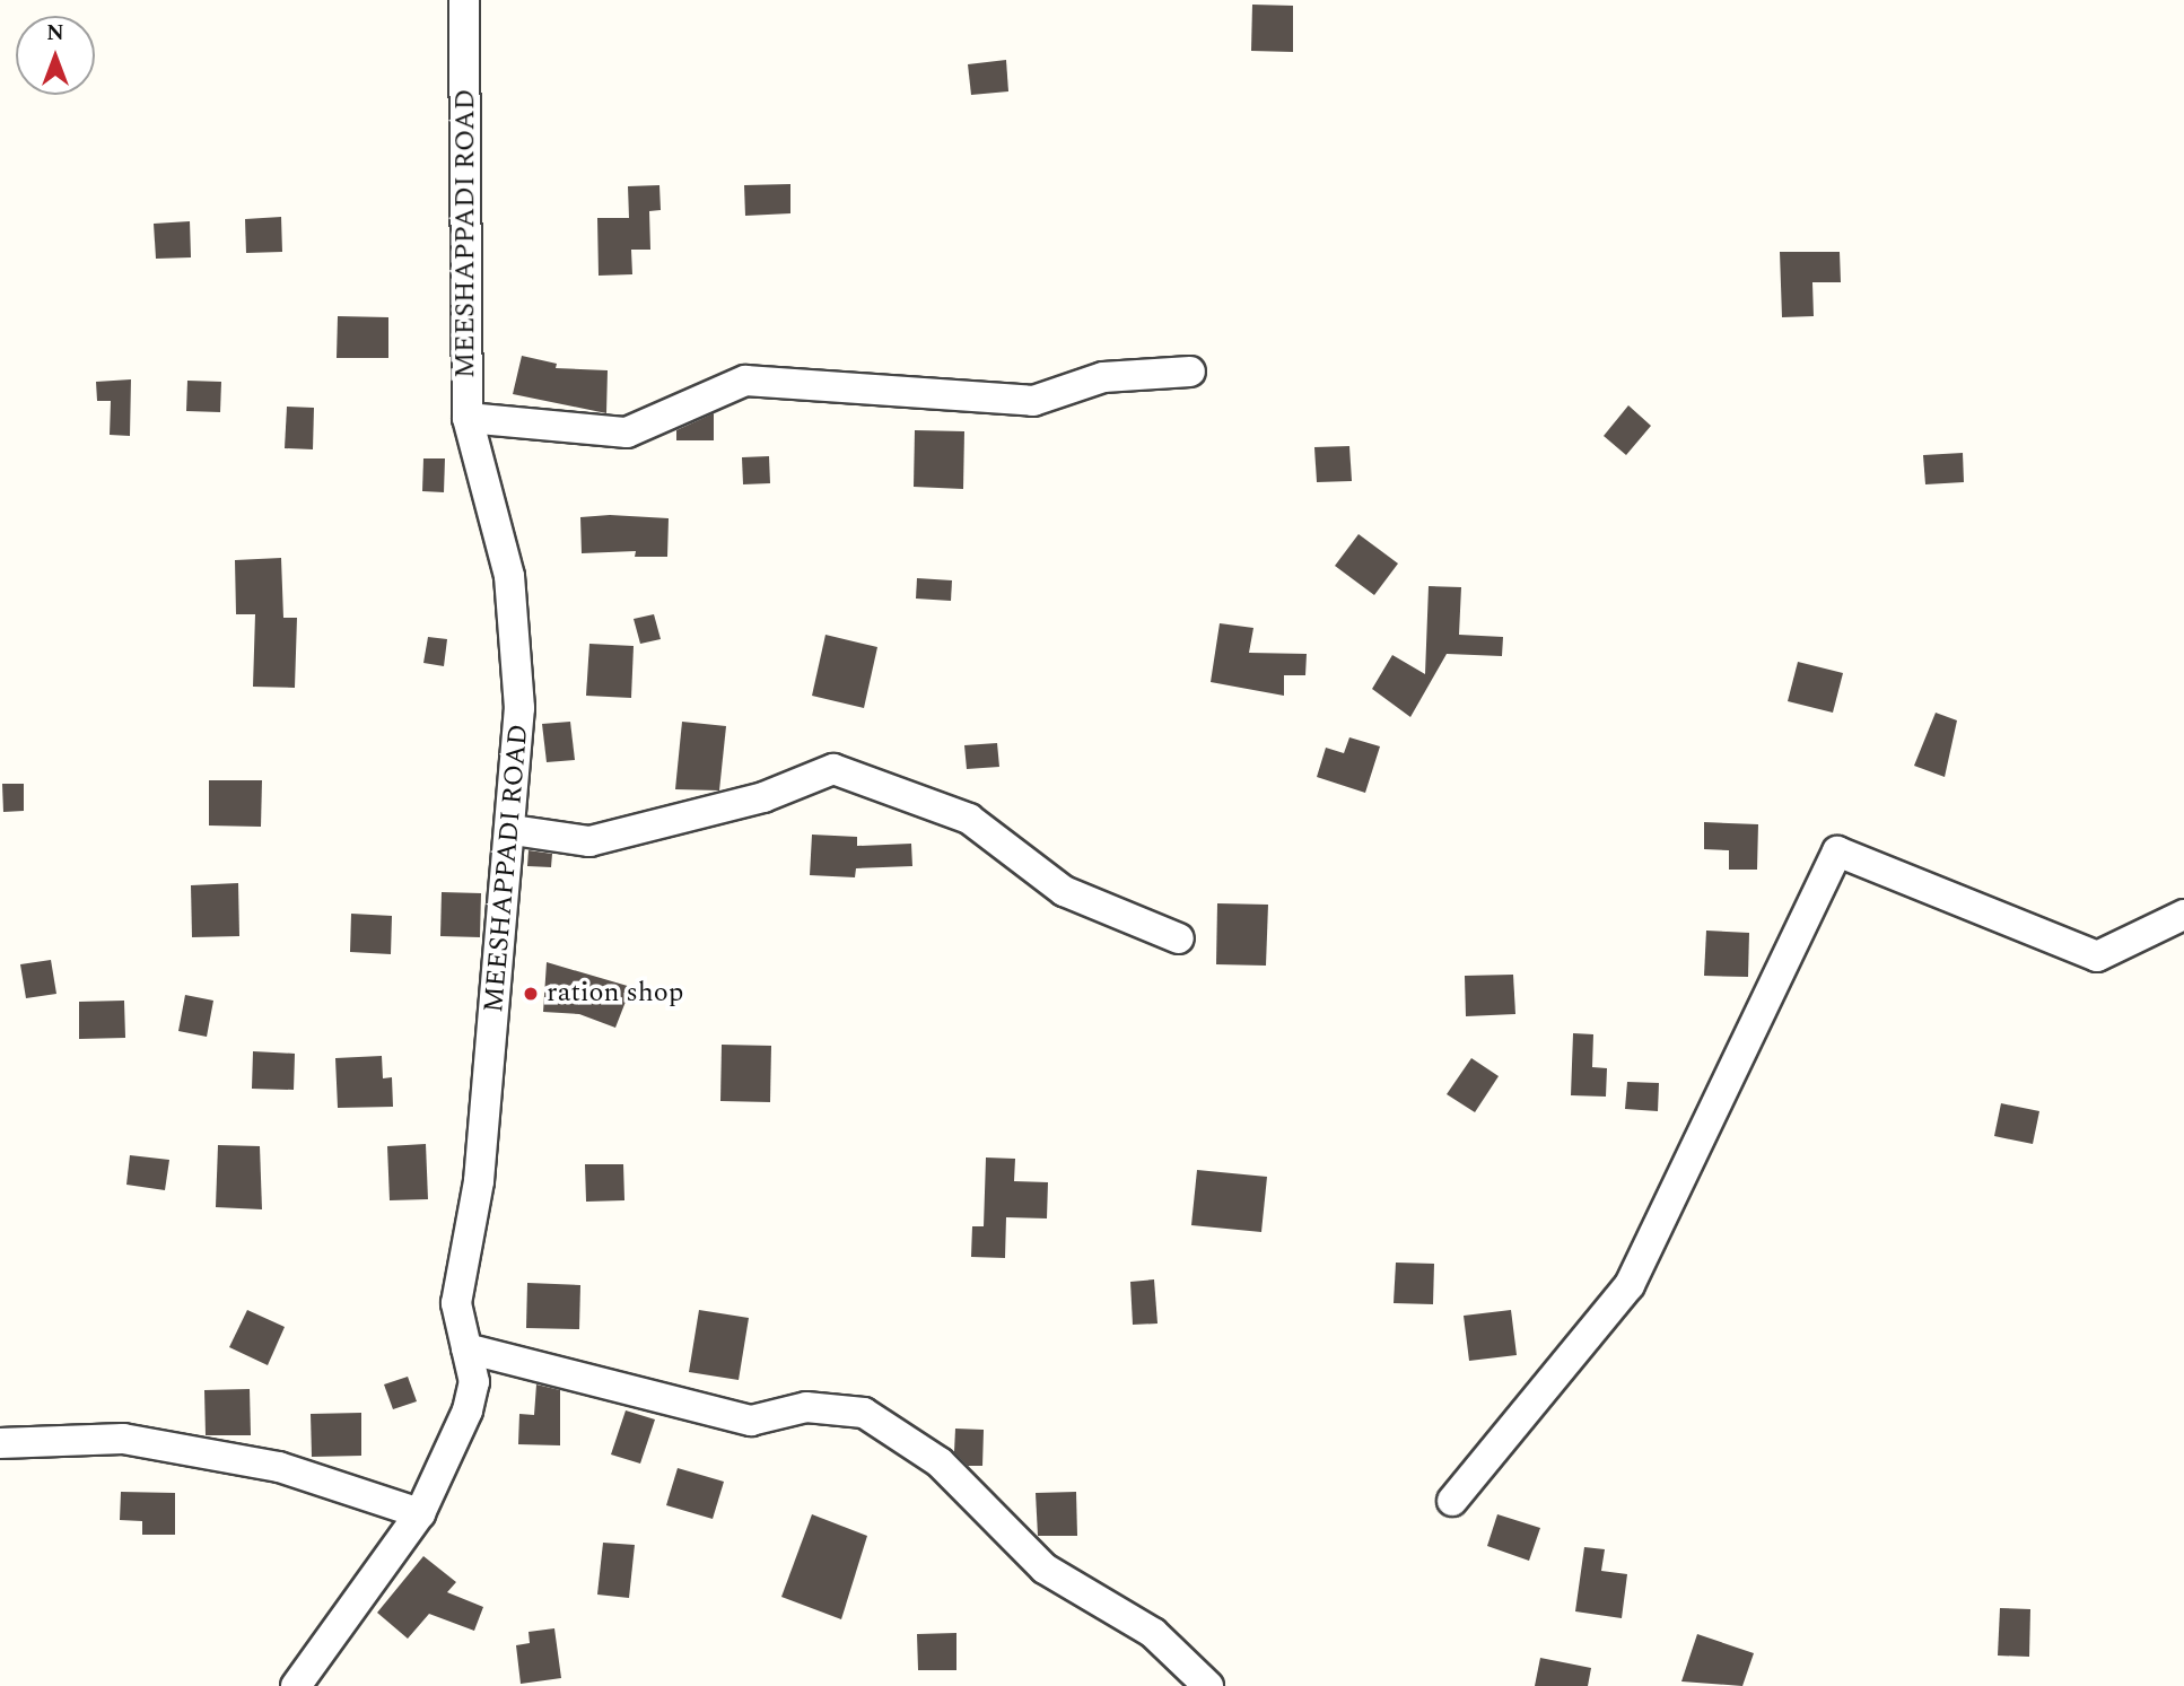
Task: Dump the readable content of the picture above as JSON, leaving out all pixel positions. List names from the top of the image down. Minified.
{"streets":{"street":["MEESHAPPADI ROAD"]},"places":["ration shop"],"north":"top"}
